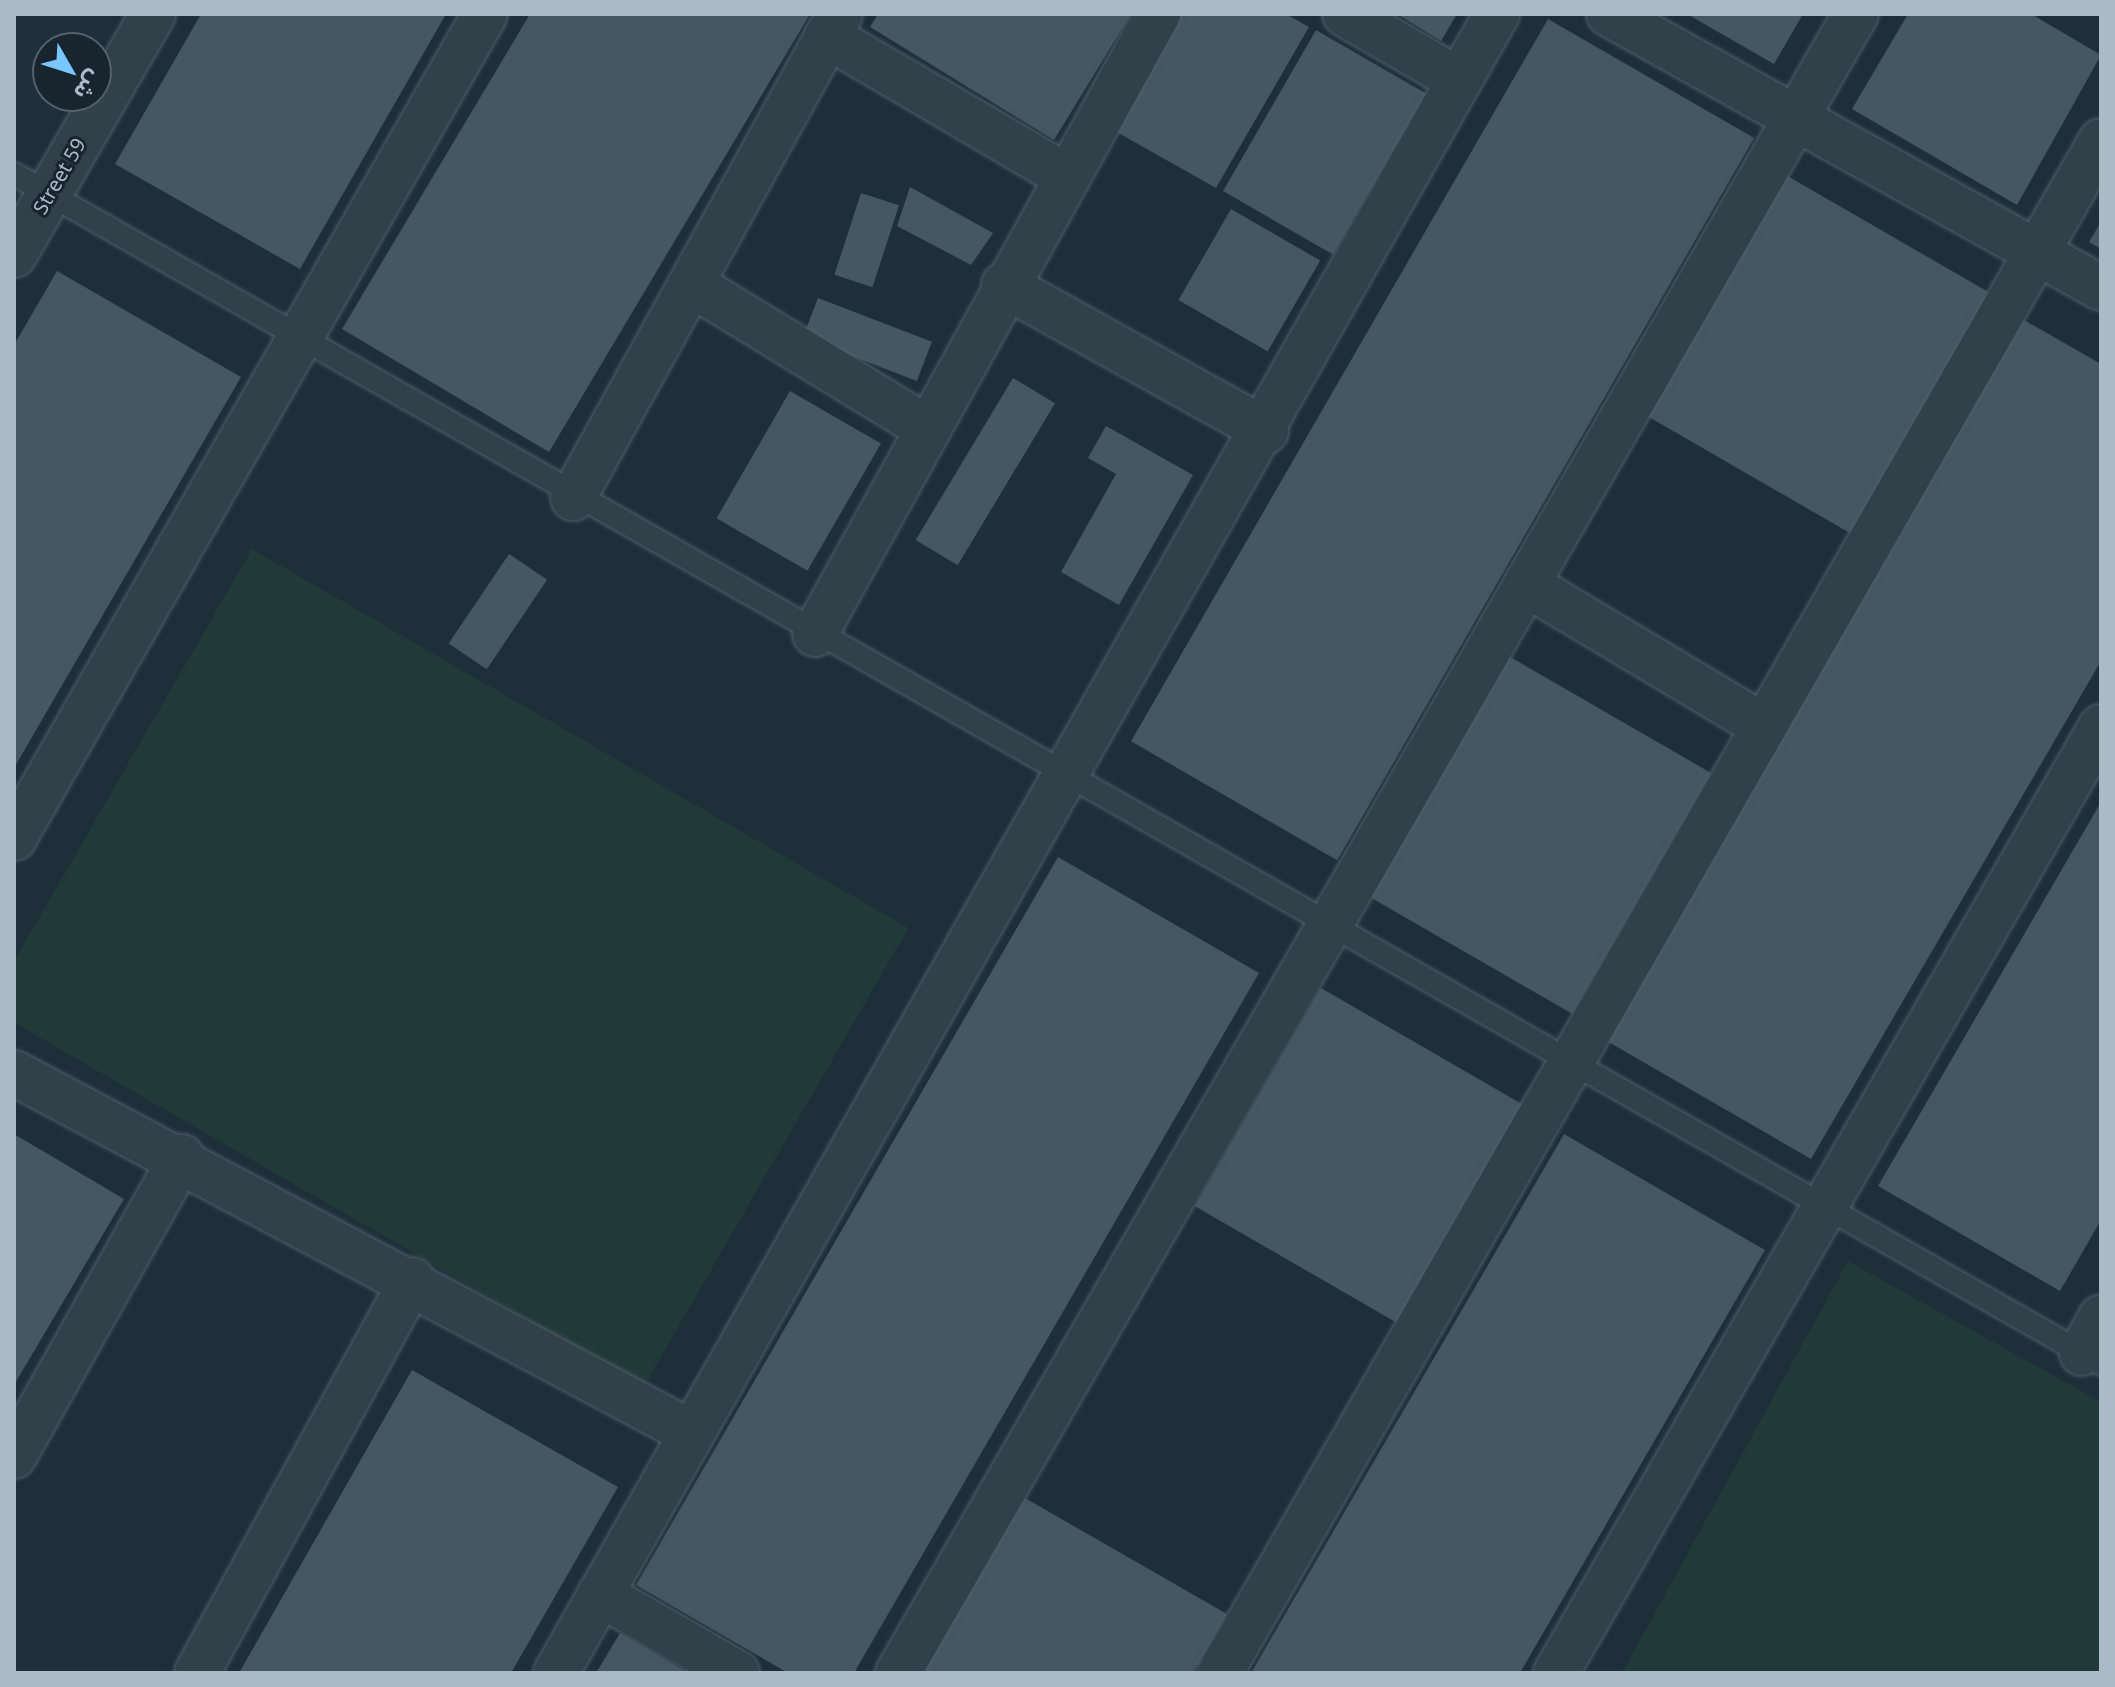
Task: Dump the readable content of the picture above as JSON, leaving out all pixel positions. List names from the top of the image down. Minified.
{"streets":{"street":["Street 59"]},"north":"bottom right"}
